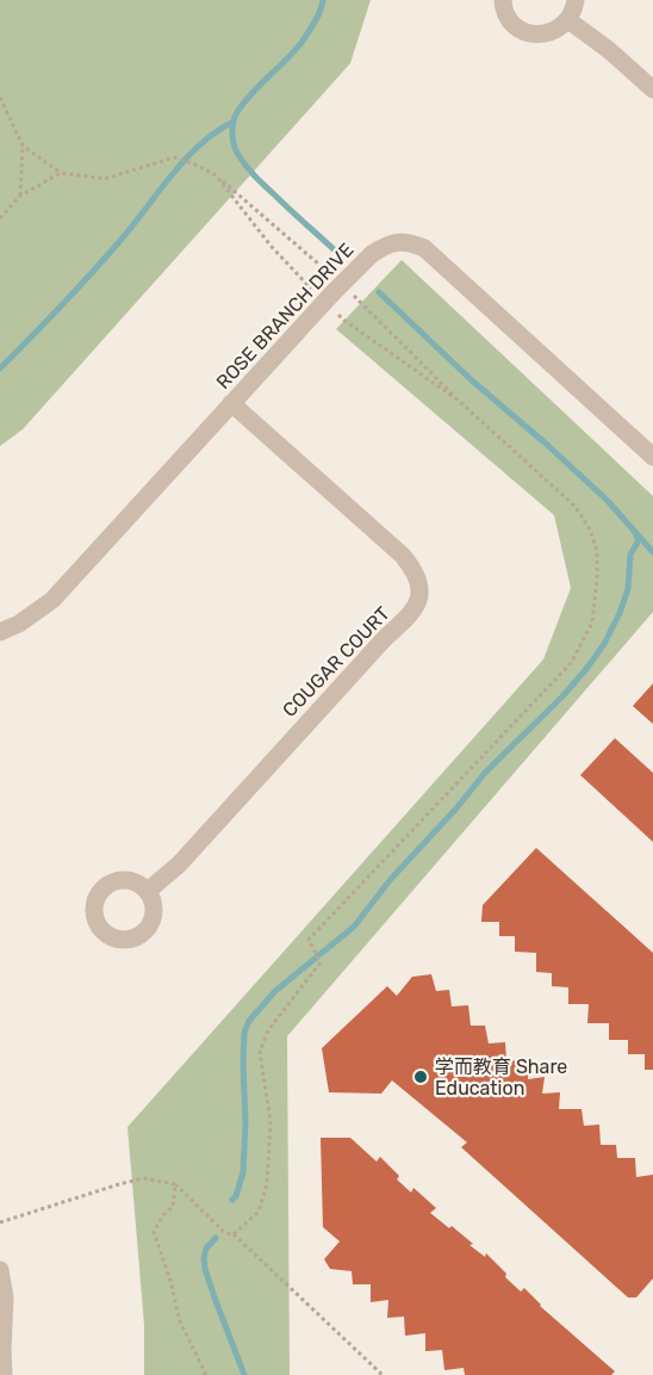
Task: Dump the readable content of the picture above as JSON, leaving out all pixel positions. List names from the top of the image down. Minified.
{"streets":{"street":["ROSE BRANCH DRIVE","COUGAR COURT"]},"crossings":[["ROSE BRANCH DRIVE","COUGAR COURT"]],"places":["学而教育 Share Education"]}
